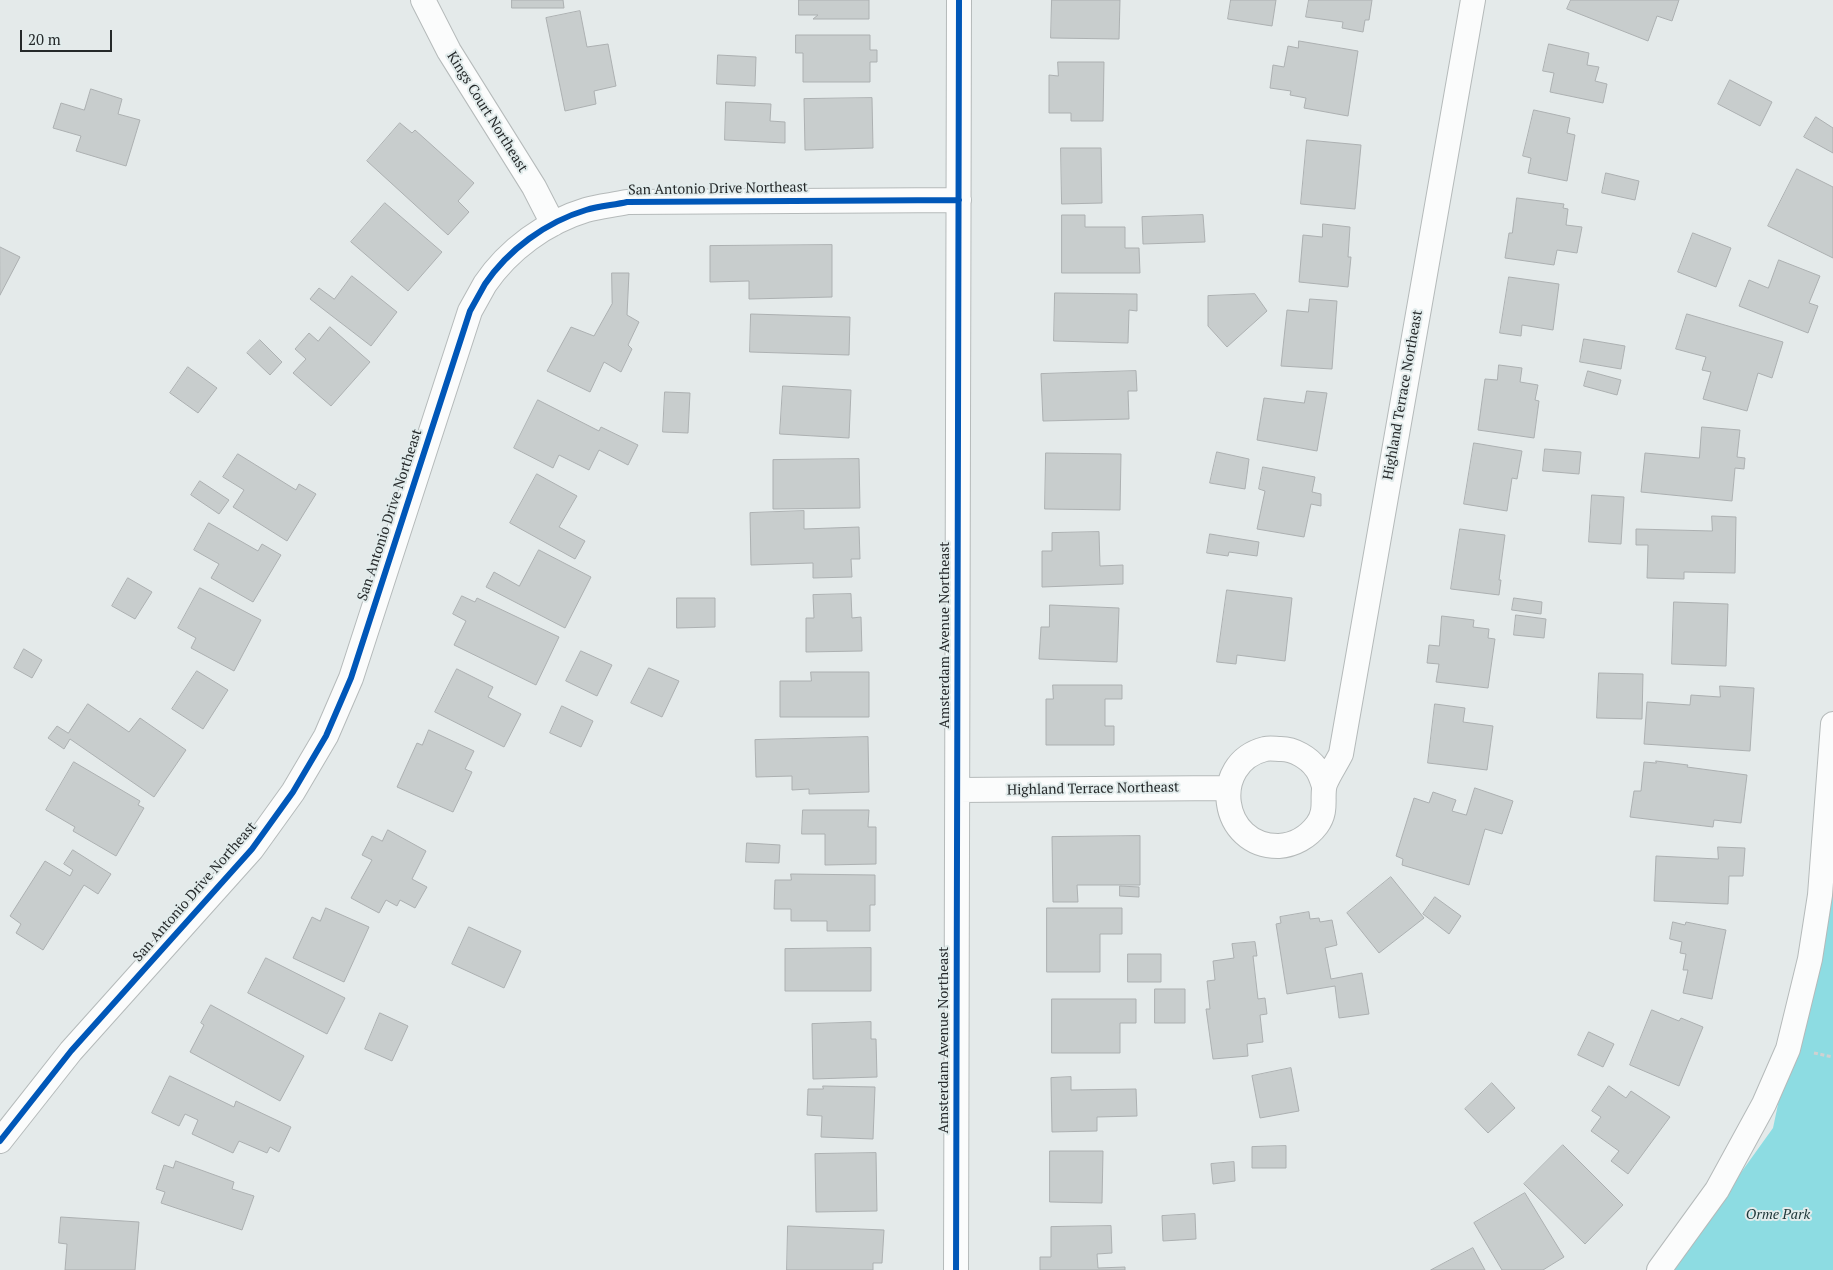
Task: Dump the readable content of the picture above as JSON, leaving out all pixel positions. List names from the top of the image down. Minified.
{"streets":{"street":["Kings Court Northeast","San Antonio Drive Northeast","Highland Terrace Northeast","Amsterdam Avenue Northeast"]},"crossings":[["Kings Court Northeast","San Antonio Drive Northeast"],["San Antonio Drive Northeast","Amsterdam Avenue Northeast"],["Highland Terrace Northeast","Amsterdam Avenue Northeast"]],"parks":["Orme Park"],"scale_bar":"20 m"}
